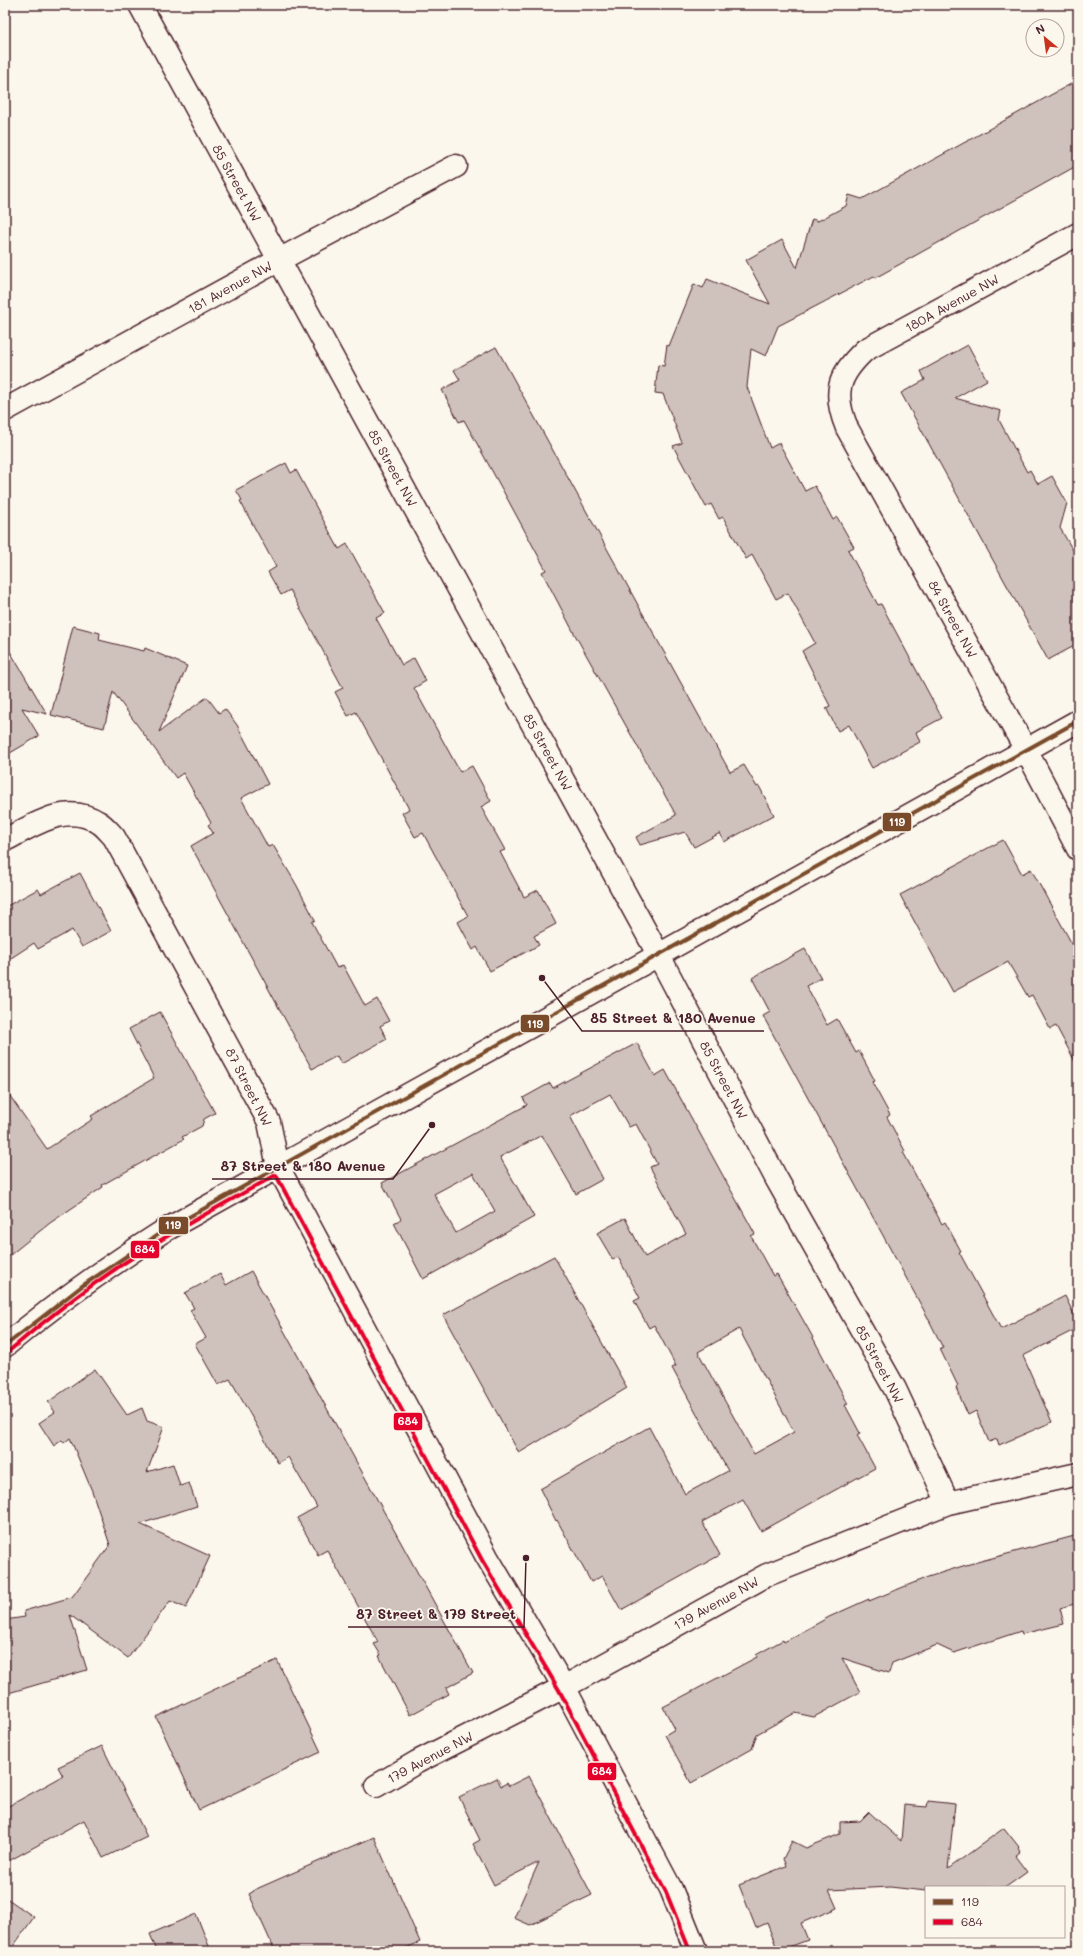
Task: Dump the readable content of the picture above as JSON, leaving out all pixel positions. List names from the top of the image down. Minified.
{"streets":{"street":["85 Street NW","181 Avenue NW","180A Avenue NW","84 Street NW","87 Street NW","179 Avenue NW"]},"crossings":[["85 Street NW","181 Avenue NW"],["85 Street NW","179 Avenue NW"],["180A Avenue NW","84 Street NW"],["87 Street NW","179 Avenue NW"]],"places":["85 Street & 180 Avenue","87 Street & 180 Avenue","87 Street & 179 Street"],"lines":["transit line 119","transit line 684"],"legend":["119","684"],"north":"top left"}
